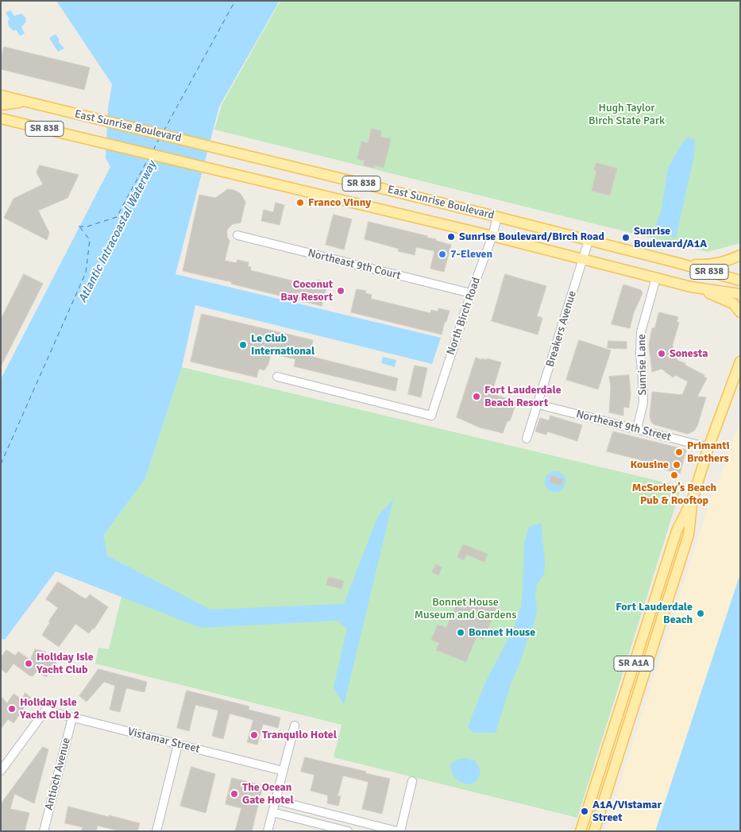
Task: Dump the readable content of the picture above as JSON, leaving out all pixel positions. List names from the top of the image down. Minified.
{"streets":{"main road":["East Sunrise Boulevard","SR 838","SR A1A"],"street":["Northeast 9th Court","North Birch Road","Breakers Avenue","Sunrise Lane","Northeast 9th Street","Vistamar Street","Antioch Avenue"]},"crossings":[["East Sunrise Boulevard","North Birch Road"],["East Sunrise Boulevard","Breakers Avenue"],["East Sunrise Boulevard","Sunrise Lane"],["Northeast 9th Court","North Birch Road"],["Breakers Avenue","Northeast 9th Street"],["Sunrise Lane","Northeast 9th Street"],["Northeast 9th Street","SR A1A"],["Vistamar Street","Antioch Avenue"]],"water":["Atlantic Intracoastal Waterway"],"parks":["Hugh Taylor Birch State Park","Bonnet House Museum and Gardens"],"places":["Franco Vinny","Sunrise Boulevard/Birch Road","Sunrise Boulevard/A1A","7-Eleven","Coconut Bay Resort","Le Club International","Sonesta","Fort Lauderdale Beach Resort","Primanti Brothers","Kousine","McSorley’s Beach Pub & Rooftop","Fort Lauderdale Beach","Bonnet House","Holiday Isle Yacht Club","Holiday Isle Yacht Club 2","Tranquilo Hotel","The Ocean Gate Hotel","A1A/Vistamar Street"]}
